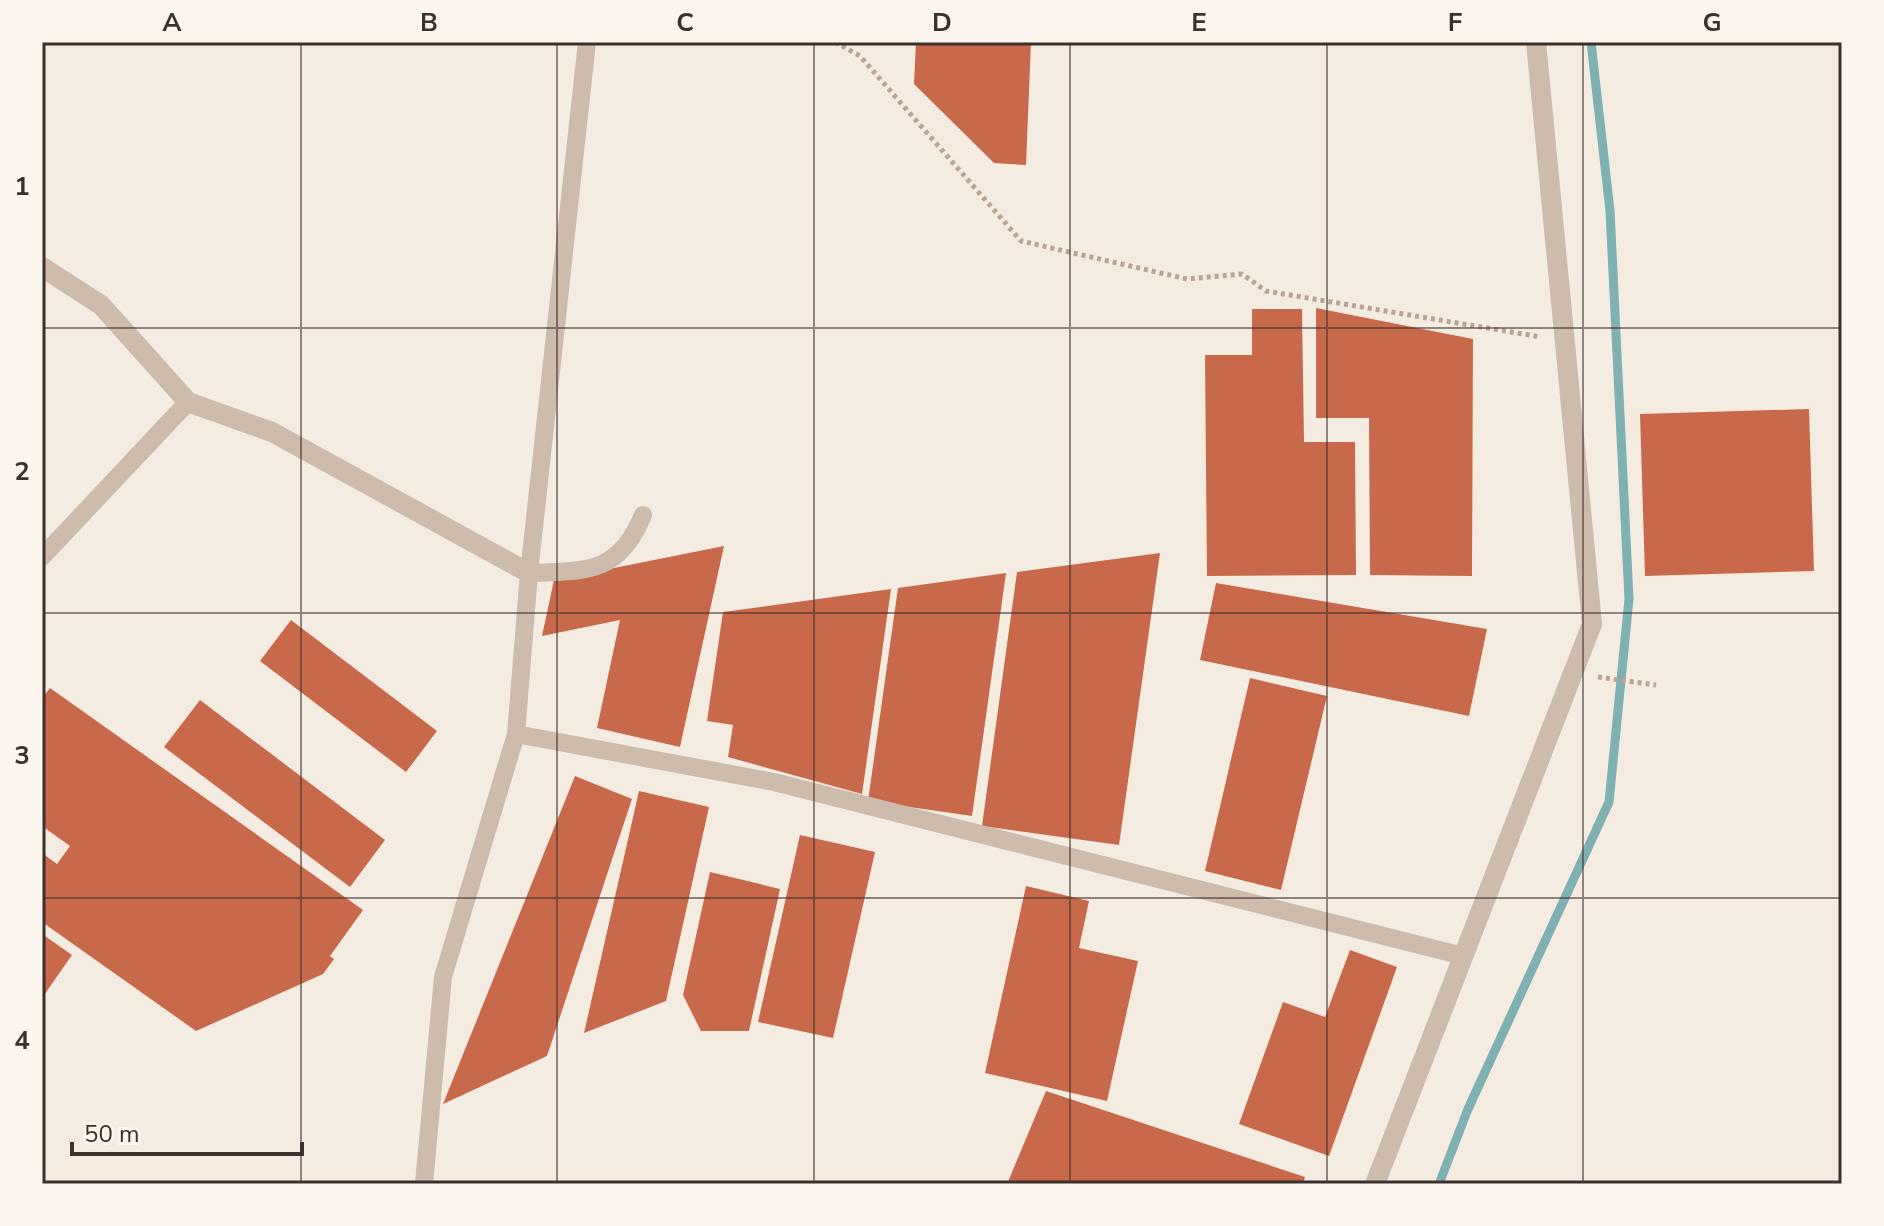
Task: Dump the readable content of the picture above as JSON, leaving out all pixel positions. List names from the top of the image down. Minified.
{"scale_bar":"50 m","grid":{"columns":["A","B","C","D","E","F","G"],"rows":["1","2","3","4"]}}
